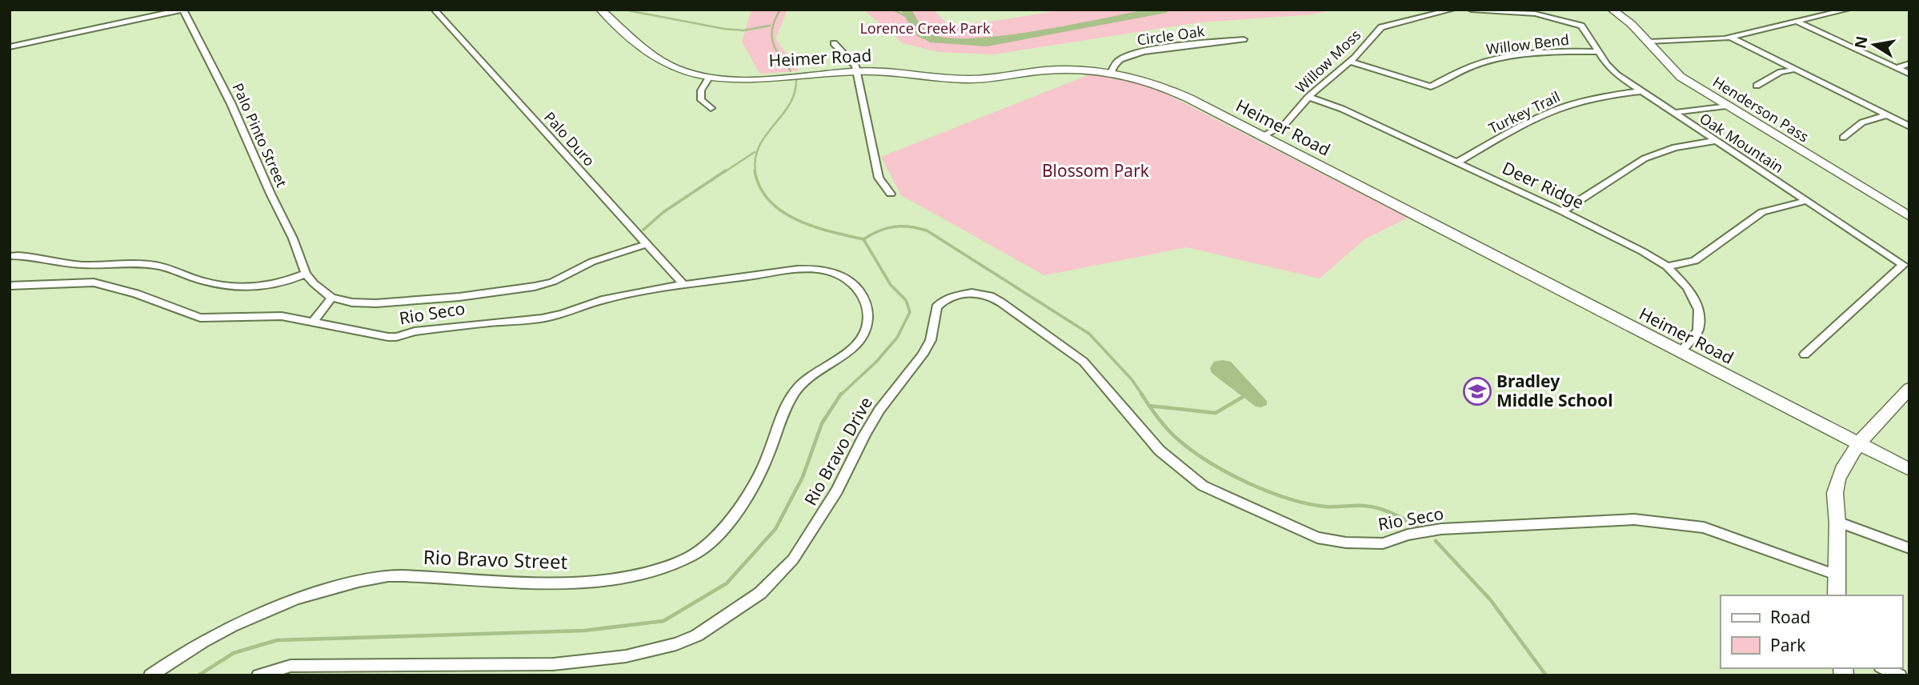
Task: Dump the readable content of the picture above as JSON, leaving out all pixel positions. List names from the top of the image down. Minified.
{"streets":{"street":["Circle Oak","Willow Bend","Heimer Road","Willow Moss","Henderson Pass","Turkey Trail","Palo Pinto Street","Palo Duro","Oak Mountain","Deer Ridge","Rio Seco","Rio Bravo Drive","Rio Bravo Street"]},"crossings":[["Circle Oak","Heimer Road"],["Willow Bend","Willow Moss"],["Willow Bend","Oak Mountain"],["Heimer Road","Willow Moss"],["Heimer Road","Deer Ridge"],["Willow Moss","Deer Ridge"],["Turkey Trail","Oak Mountain"],["Turkey Trail","Deer Ridge"],["Palo Duro","Rio Seco"],["Rio Seco","Rio Bravo Drive"],["Rio Seco","Rio Bravo Street"]],"parks":["Lorence Creek Park","Blossom Park"],"places":{"school or university":["Bradley Middle School"]},"legend":["Road","Park"],"north":"left"}
